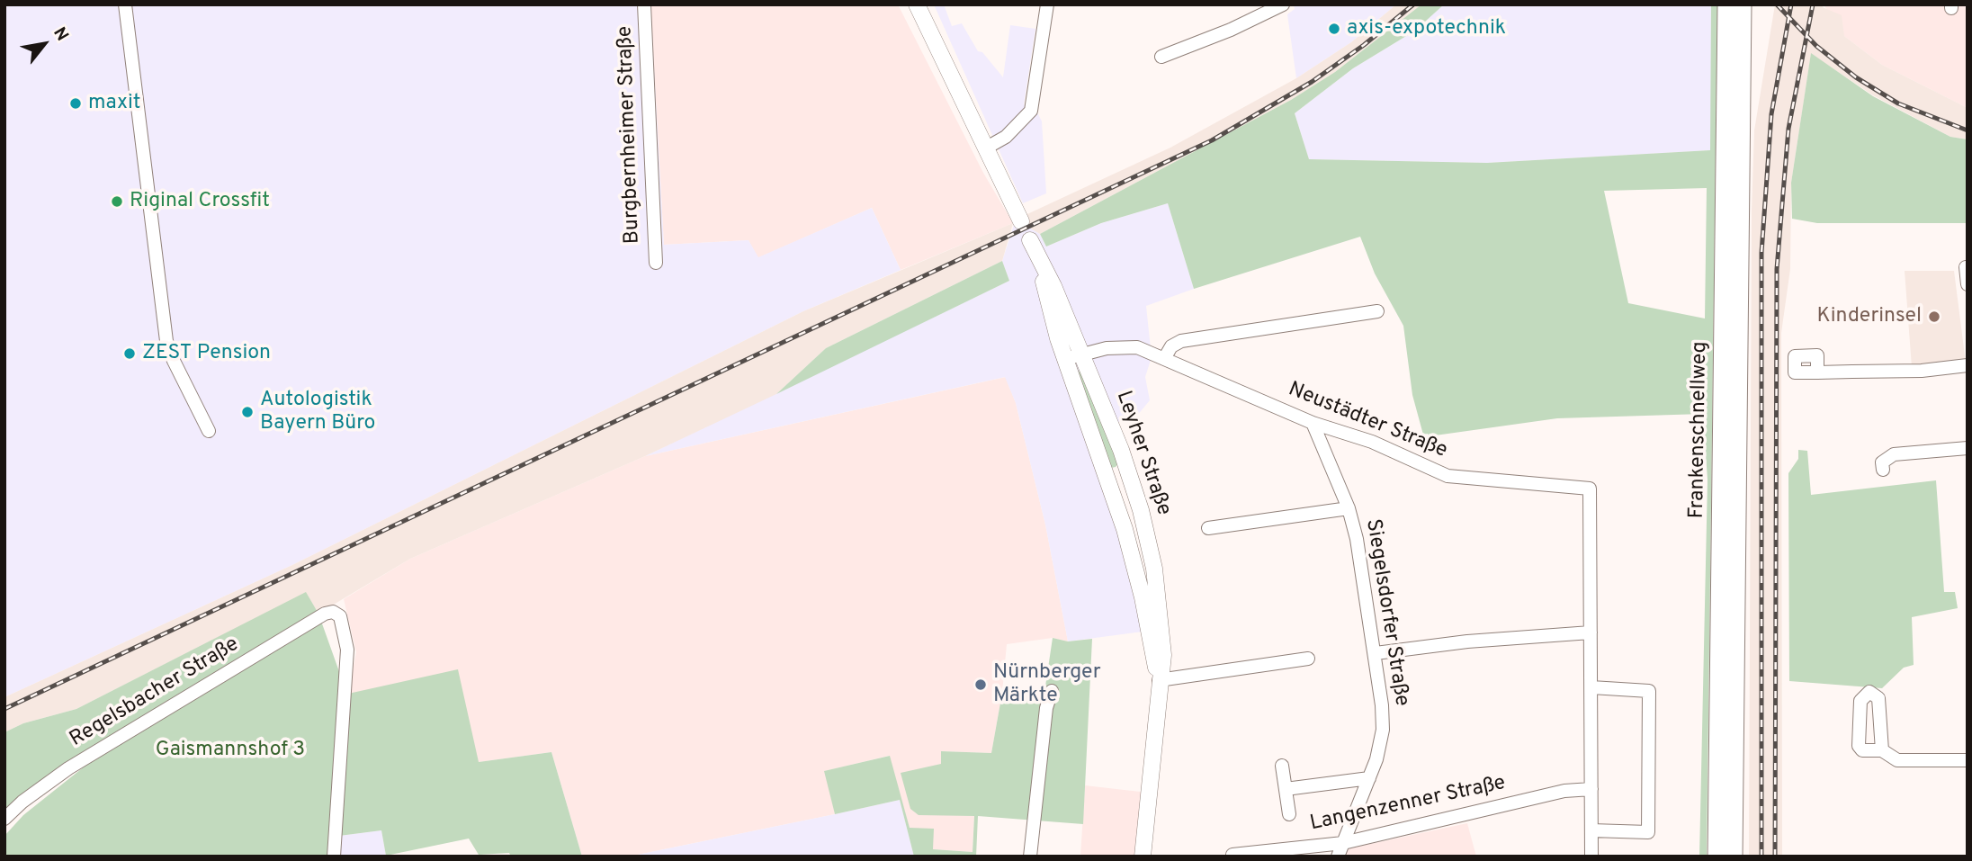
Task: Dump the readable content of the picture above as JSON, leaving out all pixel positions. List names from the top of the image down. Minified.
{"streets":{"highway":["Frankenschnellweg"],"main road":["Leyher Straße"],"street":["Burgbernheimer Straße","Neustädter Straße","Siegelsdorfer Straße","Regelsbacher Straße","Langenzenner Straße"]},"crossings":[["Neustädter Straße","Leyher Straße"],["Neustädter Straße","Siegelsdorfer Straße"],["Neustädter Straße","Langenzenner Straße"],["Siegelsdorfer Straße","Langenzenner Straße"]],"parks":["Gaismannshof 3"],"places":["axis-expotechnik","maxit","Riginal Crossfit","Kinderinsel","ZEST Pension","Autologistik Bayern Büro","Nürnberger Märkte"],"north":"top right"}
